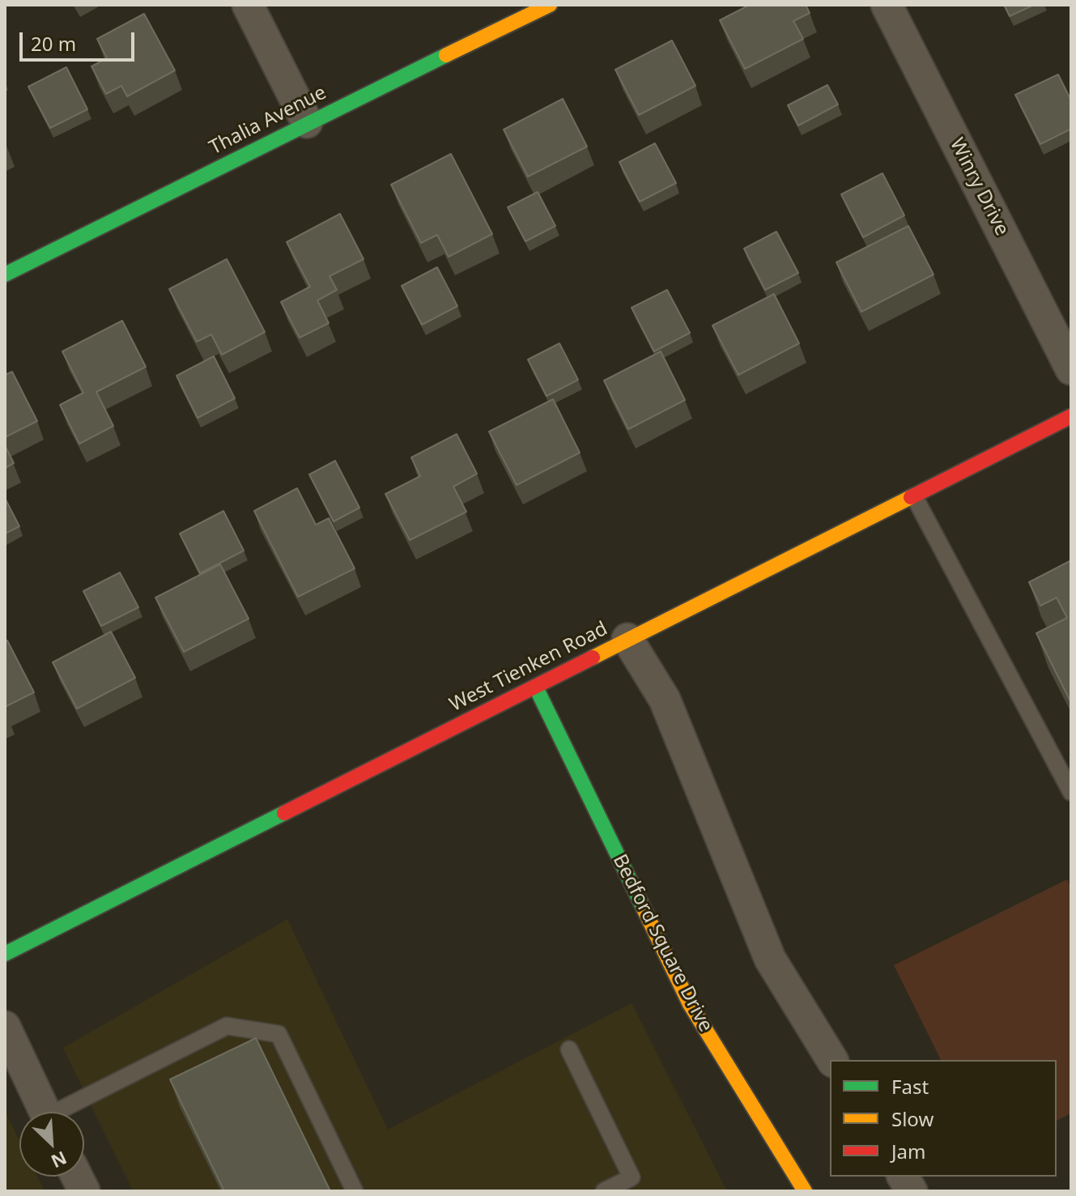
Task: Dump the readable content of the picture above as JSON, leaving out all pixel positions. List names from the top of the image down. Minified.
{"streets":{"main road":["Thalia Avenue","West Tienken Road","Bedford Square Drive"],"street":["Winry Drive"]},"crossings":[["West Tienken Road","Bedford Square Drive"]],"legend":["Fast","Slow","Jam"],"scale_bar":"20 m","north":"bottom right"}
